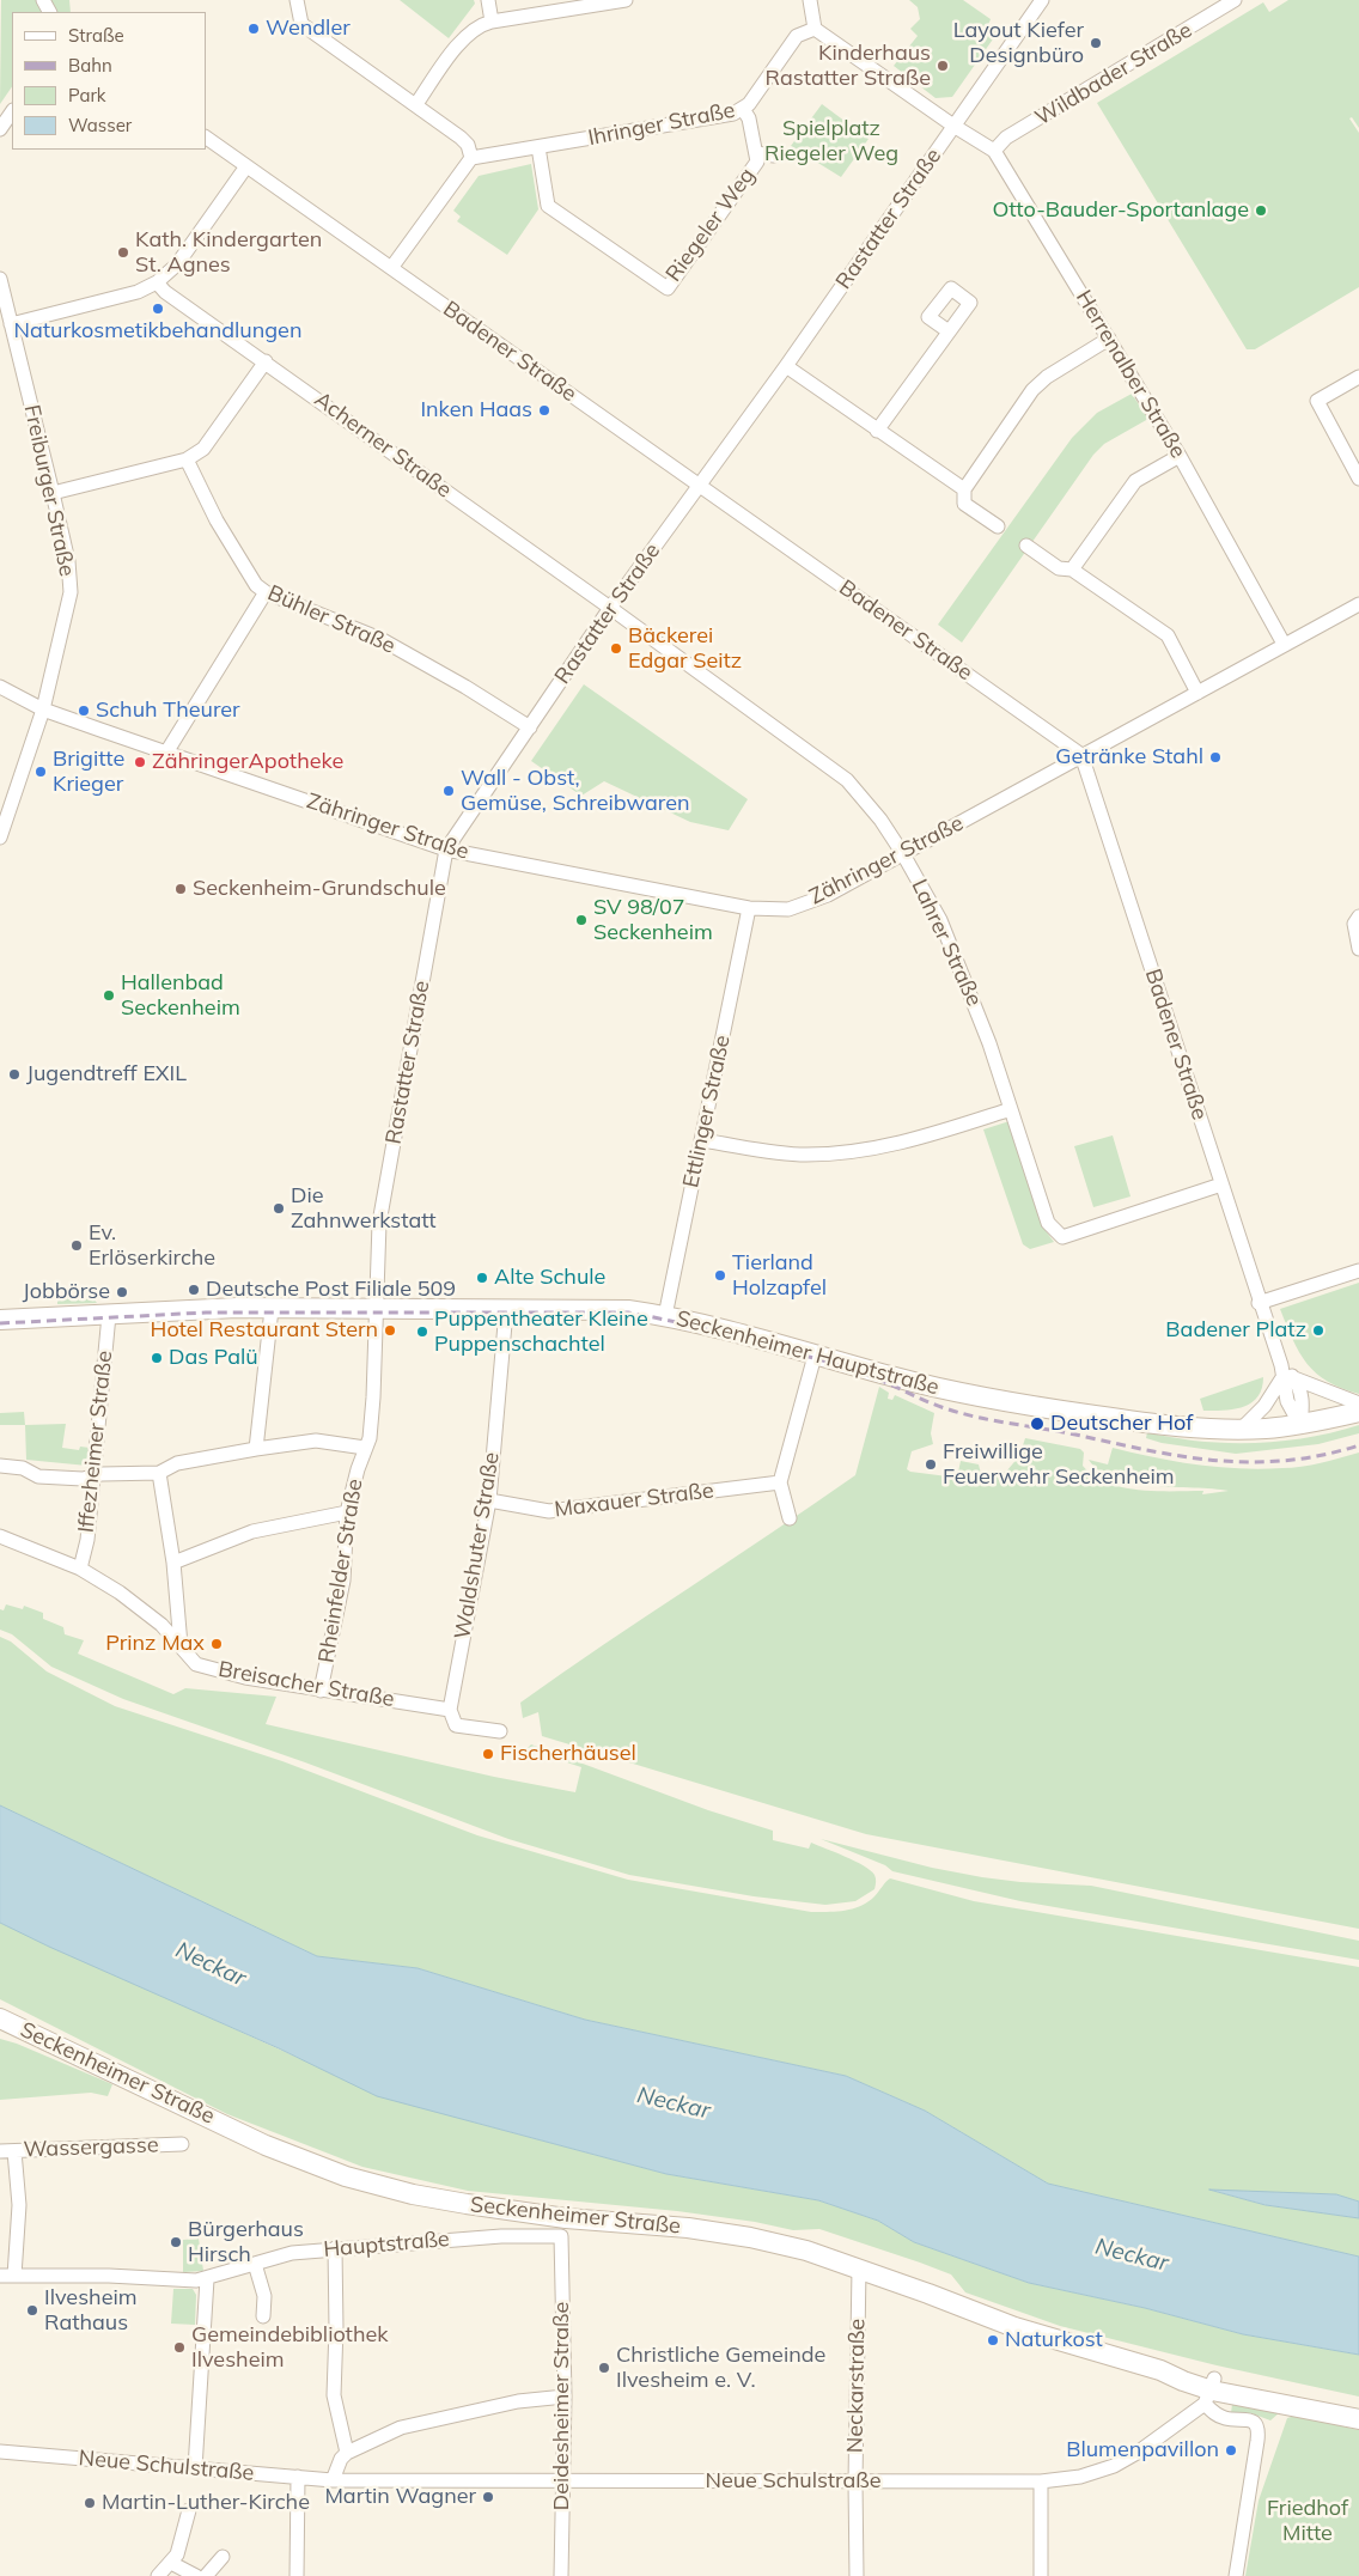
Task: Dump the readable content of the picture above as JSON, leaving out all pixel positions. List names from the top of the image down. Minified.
{"streets":{"main road":["Seckenheimer Hauptstraße","Seckenheimer Straße"],"street":["Wildbader Straße","Ihringer Straße","Rastatter Straße","Riegeler Weg","Badener Straße","Herrenalber Straße","Acherner Straße","Freiburger Straße","Bühler Straße","Zähringer Straße","Lahrer Straße","Ettlinger Straße","Iffezheimer Straße","Maxauer Straße","Waldshuter Straße","Rheinfelder Straße","Breisacher Straße","Wassergasse","Hauptstraße","Neckarstraße","Deidesheimer Straße","Neue Schulstraße"]},"crossings":[["Wildbader Straße","Herrenalber Straße"],["Ihringer Straße","Riegeler Weg"],["Ihringer Straße","Herrenalber Straße"],["Rastatter Straße","Badener Straße"],["Rastatter Straße","Herrenalber Straße"],["Rastatter Straße","Acherner Straße"],["Rastatter Straße","Bühler Straße"],["Rastatter Straße","Zähringer Straße"],["Rastatter Straße","Lahrer Straße"],["Rastatter Straße","Seckenheimer Hauptstraße"],["Rastatter Straße","Rheinfelder Straße"],["Badener Straße","Zähringer Straße"],["Badener Straße","Lahrer Straße"],["Badener Straße","Seckenheimer Hauptstraße"],["Herrenalber Straße","Zähringer Straße"],["Acherner Straße","Lahrer Straße"],["Freiburger Straße","Zähringer Straße"],["Zähringer Straße","Lahrer Straße"],["Zähringer Straße","Ettlinger Straße"],["Ettlinger Straße","Seckenheimer Hauptstraße"],["Seckenheimer Hauptstraße","Iffezheimer Straße"],["Seckenheimer Hauptstraße","Waldshuter Straße"],["Seckenheimer Hauptstraße","Rheinfelder Straße"],["Iffezheimer Straße","Breisacher Straße"],["Maxauer Straße","Waldshuter Straße"],["Waldshuter Straße","Breisacher Straße"],["Rheinfelder Straße","Breisacher Straße"],["Seckenheimer Straße","Neckarstraße"],["Seckenheimer Straße","Neue Schulstraße"],["Hauptstraße","Deidesheimer Straße"],["Neckarstraße","Neue Schulstraße"],["Deidesheimer Straße","Neue Schulstraße"]],"water":["Neckar"],"parks":["Spielplatz Riegeler Weg","Friedhof Mitte"],"places":["Wendler","Layout Kiefer Designbüro","Kinderhaus Rastatter Straße","Otto-Bauder-Sportanlage","Kath. Kindergarten St. Agnes","Naturkosmetikbehandlungen","Inken Haas","Bäckerei Edgar Seitz","Schuh Theurer","Getränke Stahl","ZähringerApotheke","Brigitte Krieger","Wall - Obst, Gemüse, Schreibwaren","Seckenheim-Grundschule","SV 98/07 Seckenheim","Hallenbad Seckenheim","Jugendtreff EXIL","Die Zahnwerkstatt","Ev. Erlöserkirche","Tierland Holzapfel","Alte Schule","Deutsche Post Filiale 509","Jobbörse","Hotel Restaurant Stern","Badener Platz","Puppentheater Kleine Puppenschachtel","Das Palü","Deutscher Hof","Freiwillige Feuerwehr Seckenheim","Prinz Max","Fischerhäusel","Bürgerhaus Hirsch","Ilvesheim Rathaus","Naturkost","Gemeindebibliothek Ilvesheim","Christliche Gemeinde Ilvesheim e. V.","Blumenpavillon","Martin Wagner","Martin-Luther-Kirche"],"legend":["Straße","Bahn","Park","Wasser"]}
